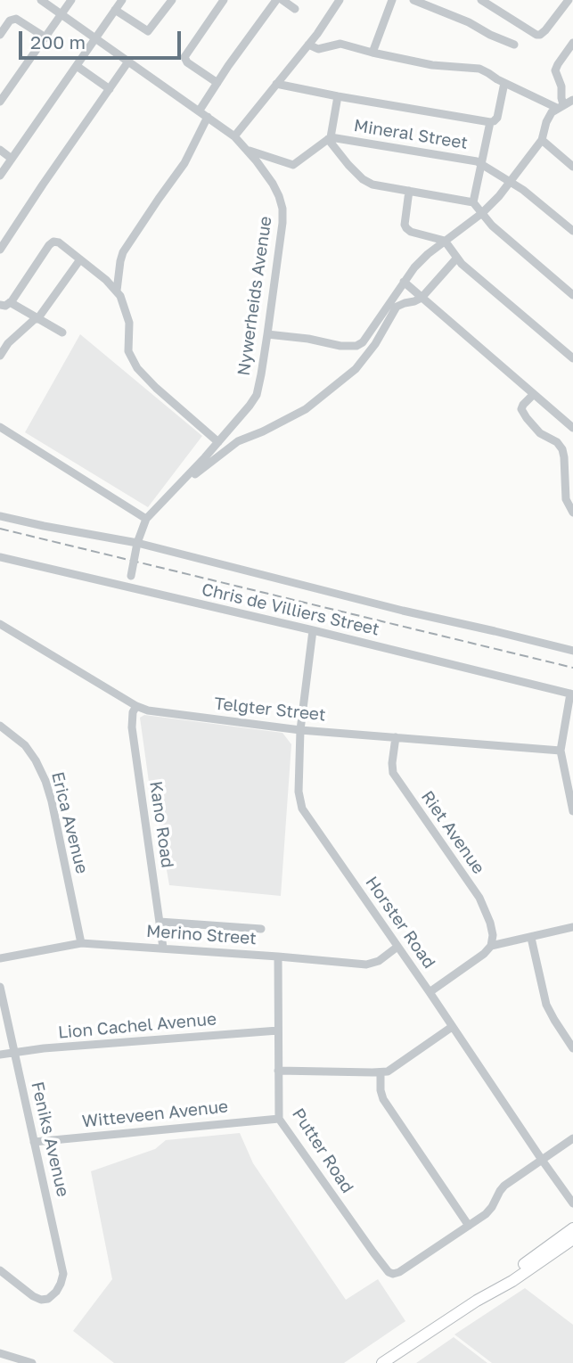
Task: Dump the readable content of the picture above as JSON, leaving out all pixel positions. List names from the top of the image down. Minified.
{"streets":{"street":["Mineral Street","Nywerheids Avenue","Chris de Villiers Street","Telgter Street","Erica Avenue","Kano Road","Riet Avenue","Horster Road","Merino Street","Lion Cachel Avenue","Witteveen Avenue","Feniks Avenue","Putter Road"]},"crossings":[["Chris de Villiers Street","Horster Road"],["Telgter Street","Kano Road"],["Telgter Street","Riet Avenue"],["Telgter Street","Horster Road"],["Erica Avenue","Merino Street"],["Kano Road","Merino Street"],["Horster Road","Merino Street"],["Merino Street","Putter Road"],["Lion Cachel Avenue","Feniks Avenue"],["Lion Cachel Avenue","Putter Road"],["Witteveen Avenue","Feniks Avenue"],["Witteveen Avenue","Putter Road"]],"scale_bar":"200 m"}
